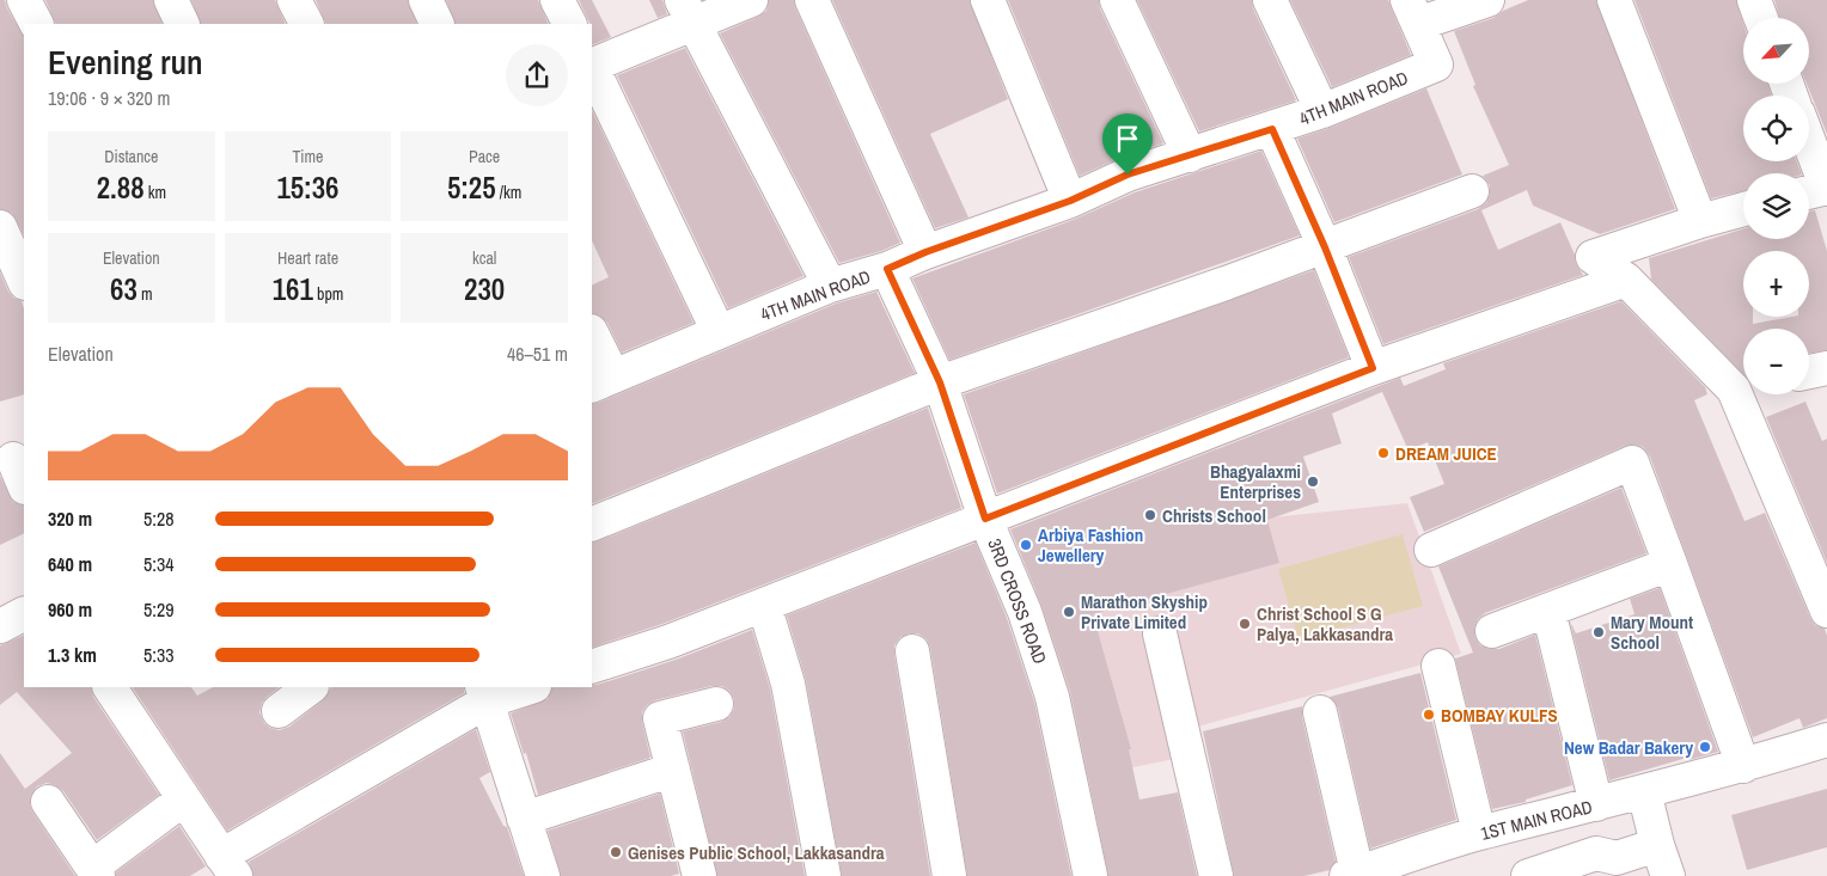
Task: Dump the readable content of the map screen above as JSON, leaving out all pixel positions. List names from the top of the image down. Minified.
{"streets":{"street":["4TH MAIN ROAD","3RD CROSS ROAD","1ST MAIN ROAD"]},"crossings":[["4TH MAIN ROAD","3RD CROSS ROAD"]],"places":["DREAM JUICE","Bhagyalaxmi Enterprises","Christs School","Arbiya Fashion Jewellery","Marathon Skyship Private Limited","Christ School S G Palya, Lakkasandra","Mary Mount School","BOMBAY KULFS","New Badar Bakery","Genises Public School, Lakkasandra"],"north":"bottom left","page":{"map_buttons":["+","−"],"heading":["Evening run","19:06 · 9 × 320 m"],"stats":[["Distance","2.88 km"],["Time","15:36"],["Pace","5:25 /km"],["Elevation","63 m"],["Heart rate","161 bpm"],["kcal","230"]],"chart":["Elevation","46–51 m"],"list":[{"name":"320 m","note":"5:28"},{"name":"640 m","note":"5:34"},{"name":"960 m","note":"5:29"},{"name":"1.3 km","note":"5:33"}]}}
